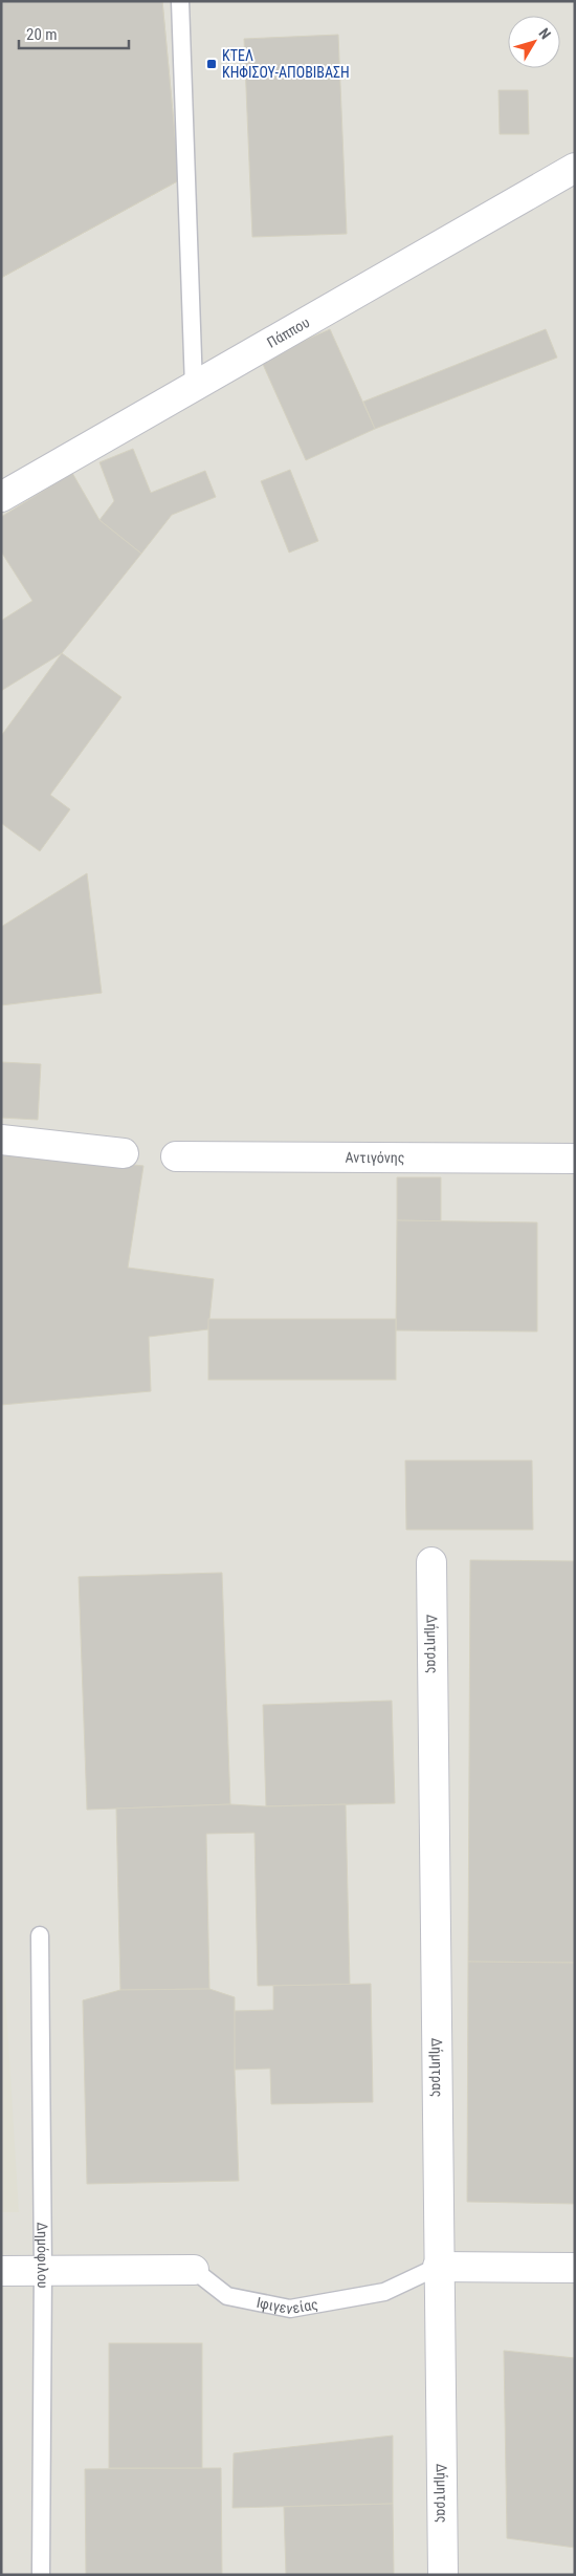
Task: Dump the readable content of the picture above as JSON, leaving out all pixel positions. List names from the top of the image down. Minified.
{"streets":{"street":["Πάππου","Αντιγόνης","Δήμητρας","Ιφιγενείας"],"lane":["Δημόφιλου"]},"crossings":[["Δήμητρας","Ιφιγενείας"],["Δημόφιλου","Ιφιγενείας"]],"places":{"transit":["ΚΤΕΛ ΚΗΦΙΣΟΥ-ΑΠΟΒΙΒΑΣΗ"]},"scale_bar":"20 m","north":"top right"}
